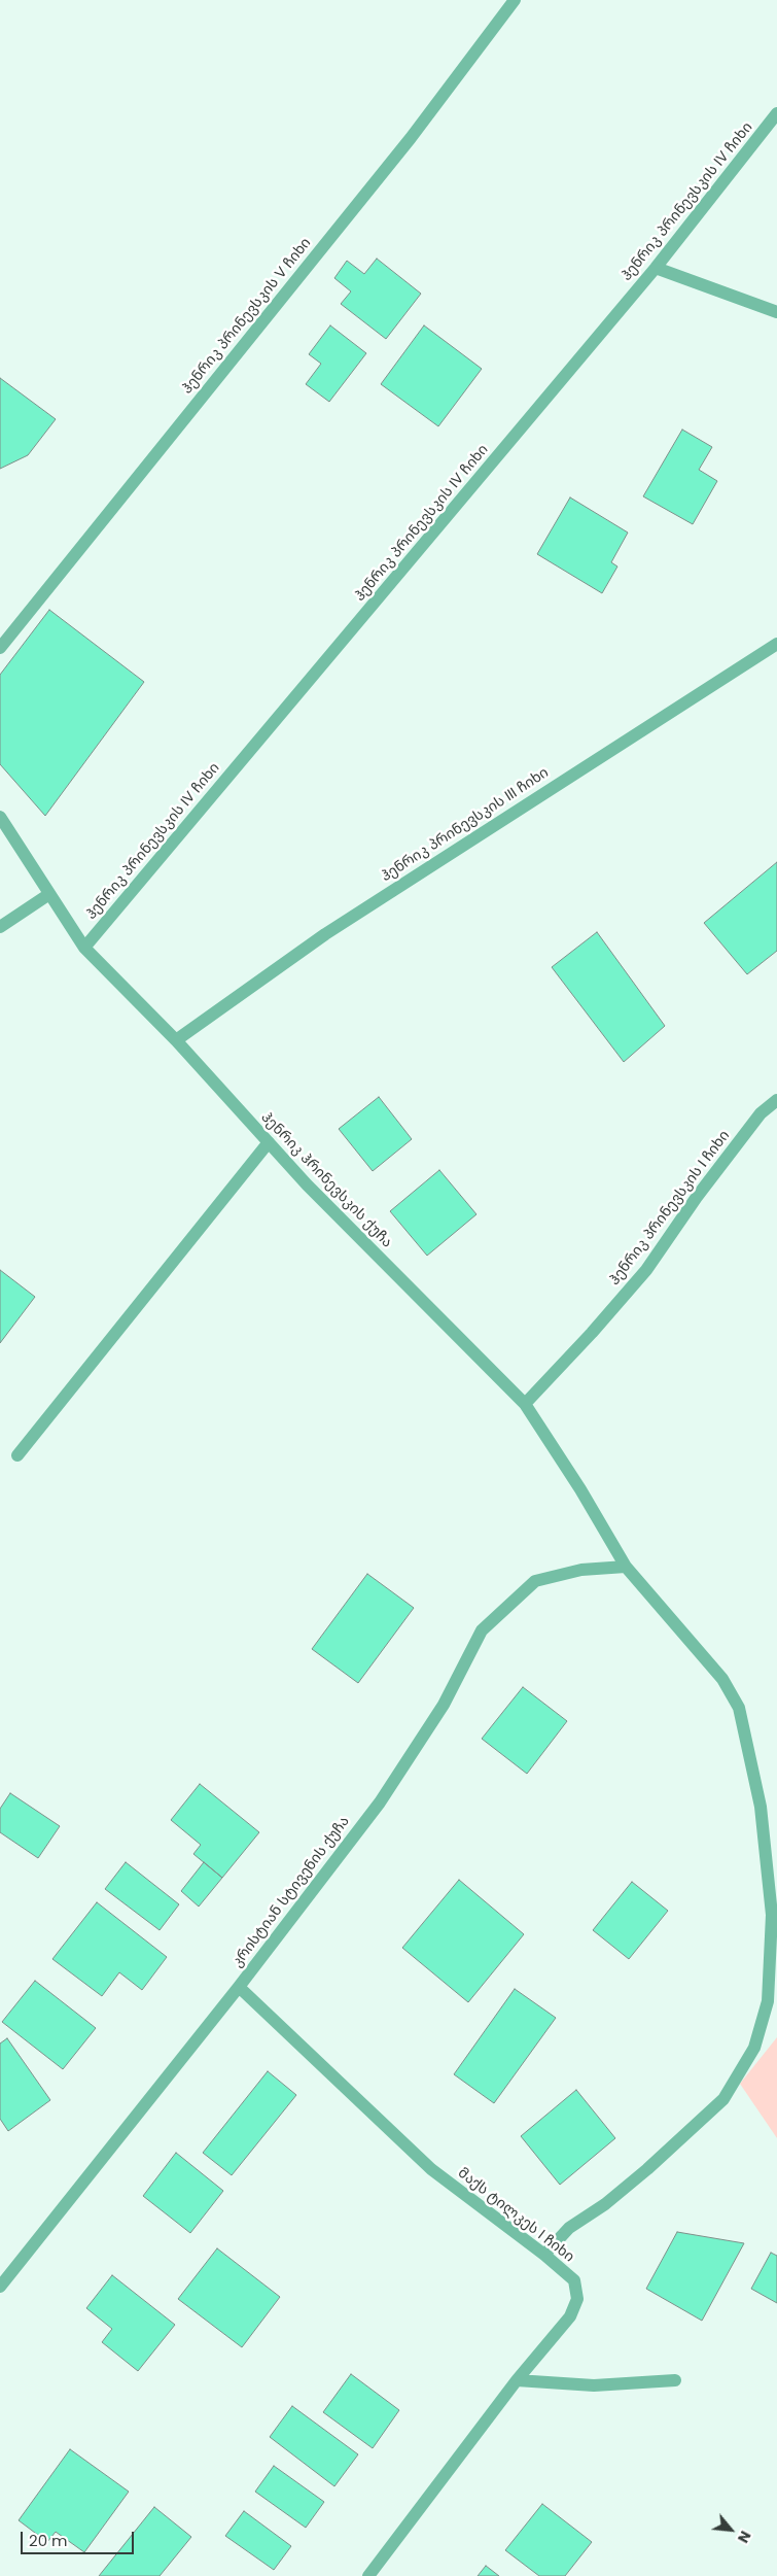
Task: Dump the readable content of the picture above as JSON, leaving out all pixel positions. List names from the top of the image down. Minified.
{"streets":{"street":["ჰენრიკ პრინევსკის IV ჩიხი","ჰენრიკ პრინევსკის V ჩიხი","ჰენრიკ პრინევსკის III ჩიხი","ჰენრიკ ჰრინევსკის ქუჩა","ჰენრიკ პრინევსკის I ჩიხი","კრისტიან სტივენის ქუჩა","მაქს ტილკეს I ჩიხი"]},"crossings":[["ჰენრიკ პრინევსკის IV ჩიხი","ჰენრიკ ჰრინევსკის ქუჩა"],["ჰენრიკ პრინევსკის III ჩიხი","ჰენრიკ ჰრინევსკის ქუჩა"],["ჰენრიკ ჰრინევსკის ქუჩა","ჰენრიკ პრინევსკის I ჩიხი"],["ჰენრიკ ჰრინევსკის ქუჩა","კრისტიან სტივენის ქუჩა"],["ჰენრიკ ჰრინევსკის ქუჩა","მაქს ტილკეს I ჩიხი"],["კრისტიან სტივენის ქუჩა","მაქს ტილკეს I ჩიხი"]],"scale_bar":"20 m","north":"bottom right"}
